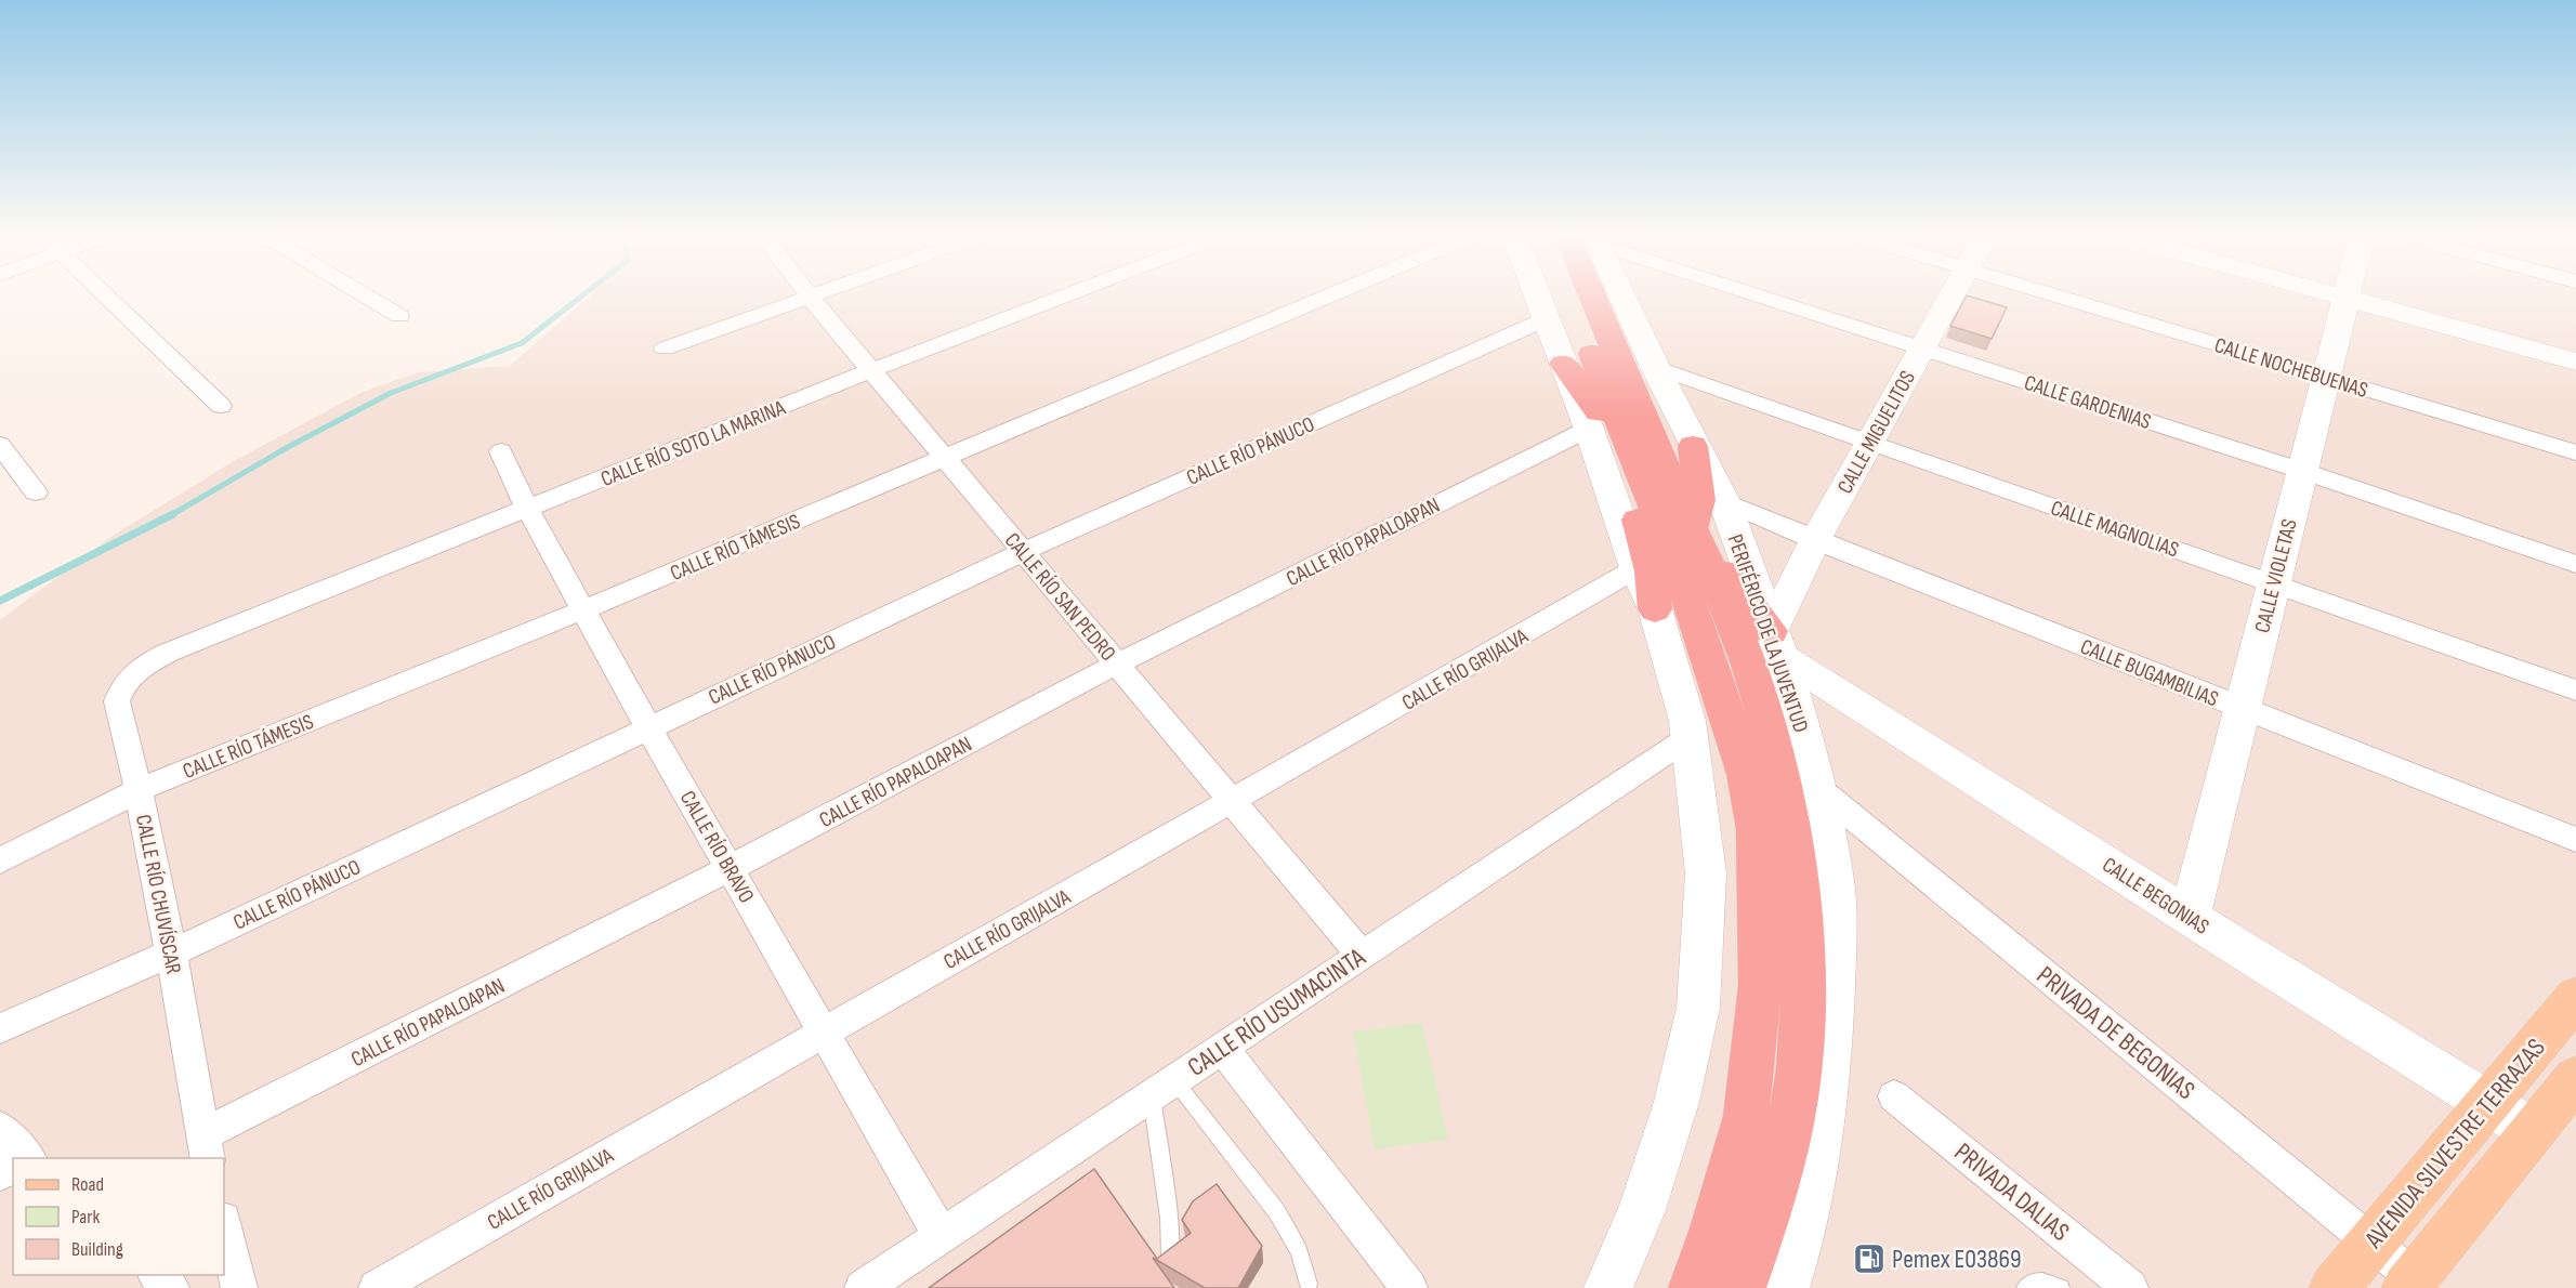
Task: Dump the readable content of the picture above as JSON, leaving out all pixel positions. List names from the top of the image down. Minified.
{"streets":{"highway":["PERIFÉRICO DE LA JUVENTUD"],"main road":["AVENIDA SILVESTRE TERRAZAS"],"street":["CALLE NOCHEBUENAS","CALLE GARDENIAS","CALLE MIGUELITOS","CALLE RÍO SOTO LA MARINA","CALLE RÍO PÁNUCO","CALLE MAGNOLIAS","CALLE RÍO PAPALOAPAN","CALLE RÍO TÁMESIS","CALLE VIOLETAS","CALLE RÍO SAN PEDRO","CALLE RÍO GRIJALVA","CALLE BUGAMBILIAS","CALLE RÍO BRAVO","CALLE RÍO CHUVÍSCAR","CALLE BEGONIAS","CALLE RÍO USUMACINTA","PRIVADA DE BEGONIAS","PRIVADA DALIAS"]},"crossings":[["CALLE NOCHEBUENAS","CALLE VIOLETAS"],["CALLE GARDENIAS","CALLE MIGUELITOS"],["CALLE GARDENIAS","CALLE VIOLETAS"],["CALLE MIGUELITOS","CALLE MAGNOLIAS"],["CALLE MIGUELITOS","PERIFÉRICO DE LA JUVENTUD"],["CALLE MIGUELITOS","CALLE BUGAMBILIAS"],["CALLE MIGUELITOS","CALLE BEGONIAS"],["CALLE RÍO SOTO LA MARINA","CALLE RÍO SAN PEDRO"],["CALLE RÍO SOTO LA MARINA","CALLE RÍO BRAVO"],["CALLE RÍO SOTO LA MARINA","CALLE RÍO CHUVÍSCAR"],["CALLE RÍO PÁNUCO","CALLE RÍO SAN PEDRO"],["CALLE RÍO PÁNUCO","CALLE RÍO BRAVO"],["CALLE RÍO PÁNUCO","CALLE RÍO CHUVÍSCAR"],["CALLE MAGNOLIAS","CALLE VIOLETAS"],["CALLE MAGNOLIAS","PERIFÉRICO DE LA JUVENTUD"],["CALLE RÍO PAPALOAPAN","CALLE RÍO SAN PEDRO"],["CALLE RÍO PAPALOAPAN","CALLE RÍO BRAVO"],["CALLE RÍO PAPALOAPAN","CALLE RÍO CHUVÍSCAR"],["CALLE RÍO TÁMESIS","CALLE RÍO SAN PEDRO"],["CALLE RÍO TÁMESIS","CALLE RÍO BRAVO"],["CALLE RÍO TÁMESIS","CALLE RÍO CHUVÍSCAR"],["CALLE VIOLETAS","CALLE BUGAMBILIAS"],["CALLE VIOLETAS","CALLE BEGONIAS"],["CALLE RÍO SAN PEDRO","CALLE RÍO GRIJALVA"],["CALLE RÍO SAN PEDRO","CALLE RÍO USUMACINTA"],["PERIFÉRICO DE LA JUVENTUD","CALLE BUGAMBILIAS"],["PERIFÉRICO DE LA JUVENTUD","CALLE BEGONIAS"],["PERIFÉRICO DE LA JUVENTUD","PRIVADA DE BEGONIAS"],["CALLE RÍO GRIJALVA","CALLE RÍO BRAVO"],["CALLE RÍO BRAVO","CALLE RÍO USUMACINTA"],["CALLE BEGONIAS","AVENIDA SILVESTRE TERRAZAS"],["PRIVADA DE BEGONIAS","AVENIDA SILVESTRE TERRAZAS"]],"places":{"fuel station":["Pemex E03869"]},"legend":["Road","Park","Building"]}
